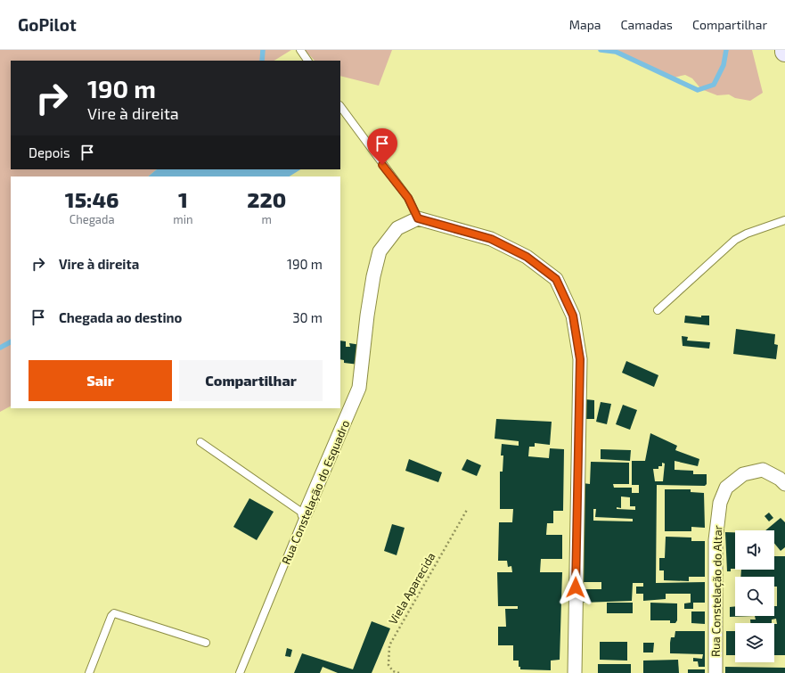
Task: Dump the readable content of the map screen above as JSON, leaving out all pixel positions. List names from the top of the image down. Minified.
{"streets":{"street":["Rua Constelação do Esquadro","Rua Constelação do Altar"],"path":["Viela Aparecida"]},"page":{"header":"GoPilot","nav":["Mapa","Camadas","Compartilhar"],"turn":["190 m","Vire à direita"],"then":"Depois","eta":["15:46","Chegada","1","min","220","m"],"list":[{"name":"Vire à direita","value":"190 m"},{"name":"Chegada ao destino","value":"30 m"}],"buttons":["Sair","Compartilhar"]}}
